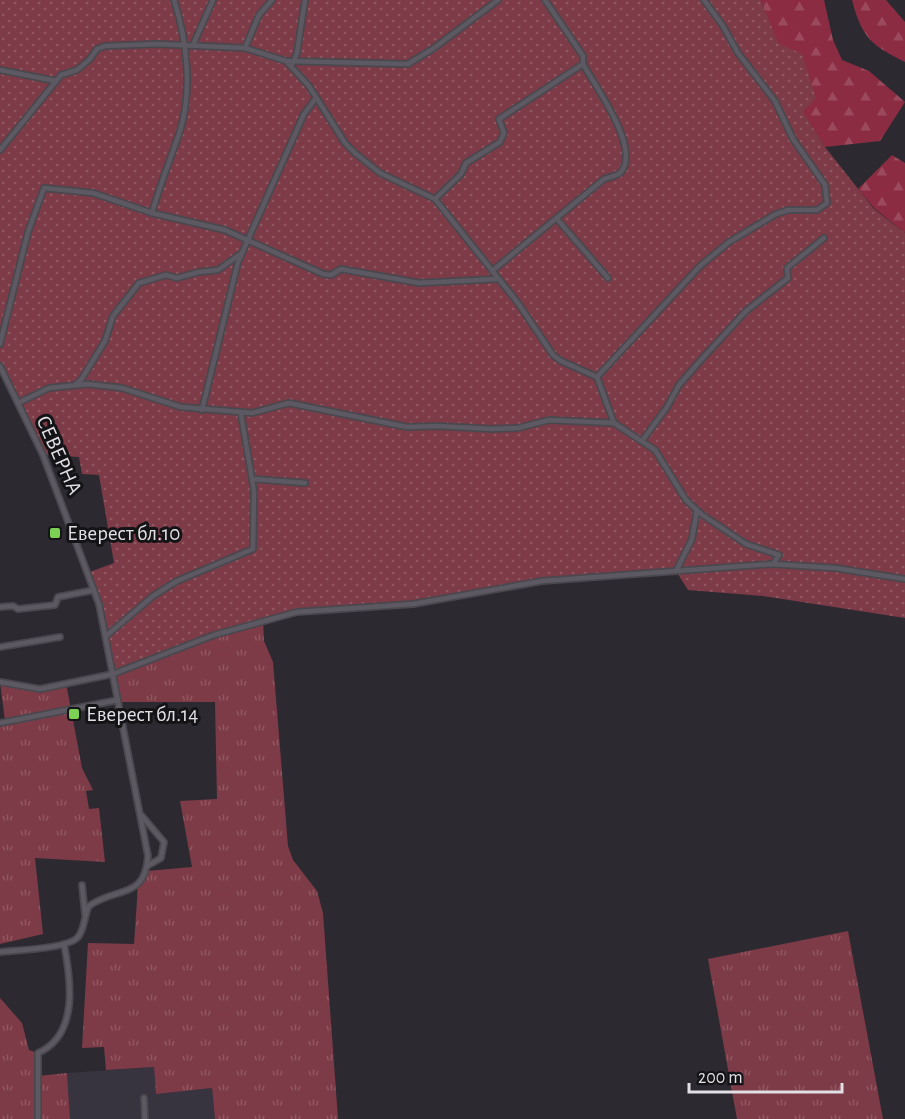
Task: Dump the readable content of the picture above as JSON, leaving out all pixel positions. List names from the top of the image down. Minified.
{"streets":{"street":["СЕВЕРНА"]},"places":{"transit":["Еверест бл.10","Еверест бл.14"]},"scale_bar":"200 m"}
